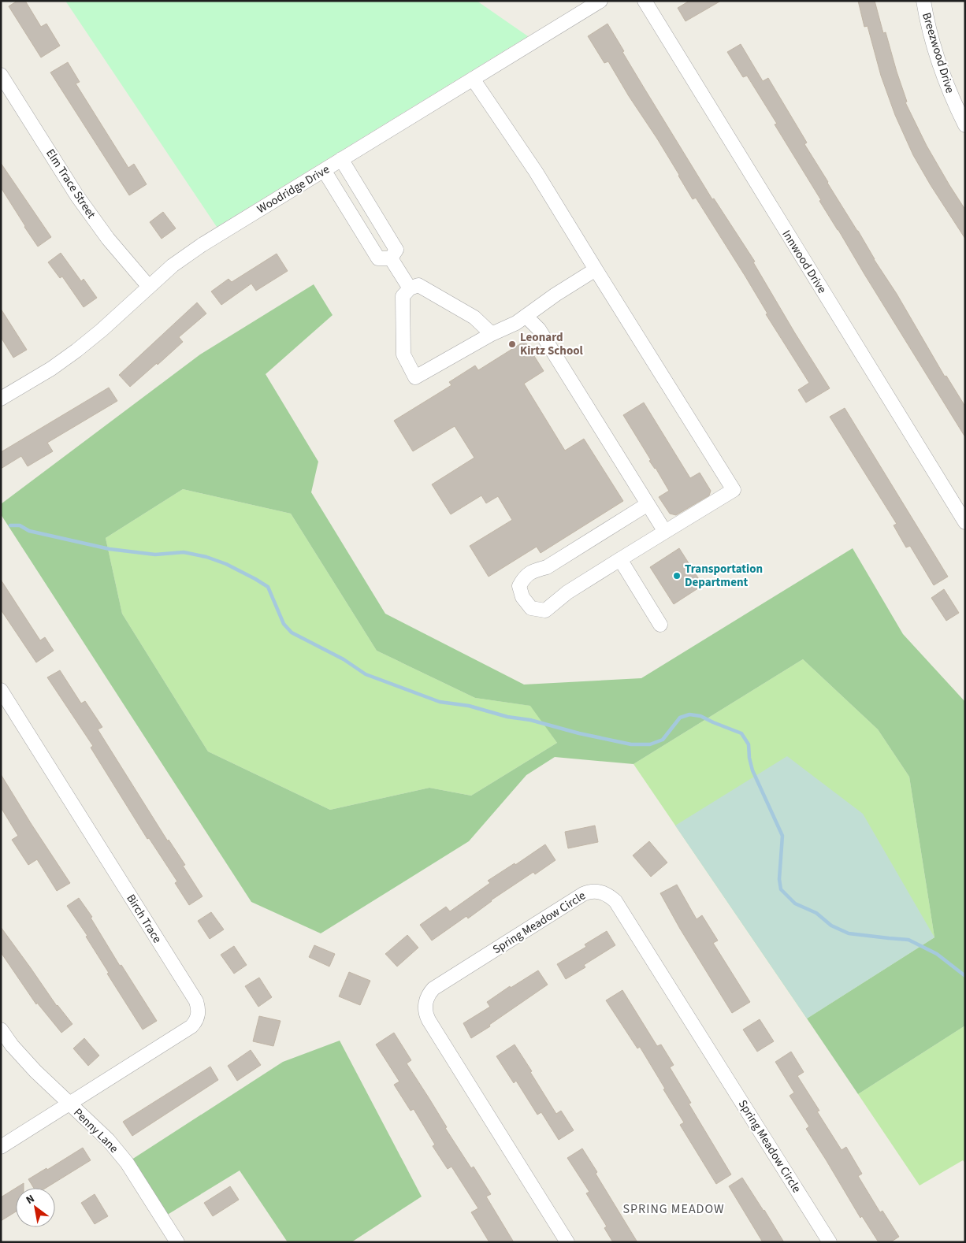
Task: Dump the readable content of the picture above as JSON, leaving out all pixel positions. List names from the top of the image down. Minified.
{"streets":{"street":["Breezwood Drive","Elm Trace Street","Woodridge Drive","Innwood Drive","Birch Trace","Spring Meadow Circle","Penny Lane"]},"crossings":[["Elm Trace Street","Woodridge Drive"],["Birch Trace","Penny Lane"]],"districts":["SPRING MEADOW"],"places":["Leonard Kirtz School","Transportation Department"],"north":"top left"}
